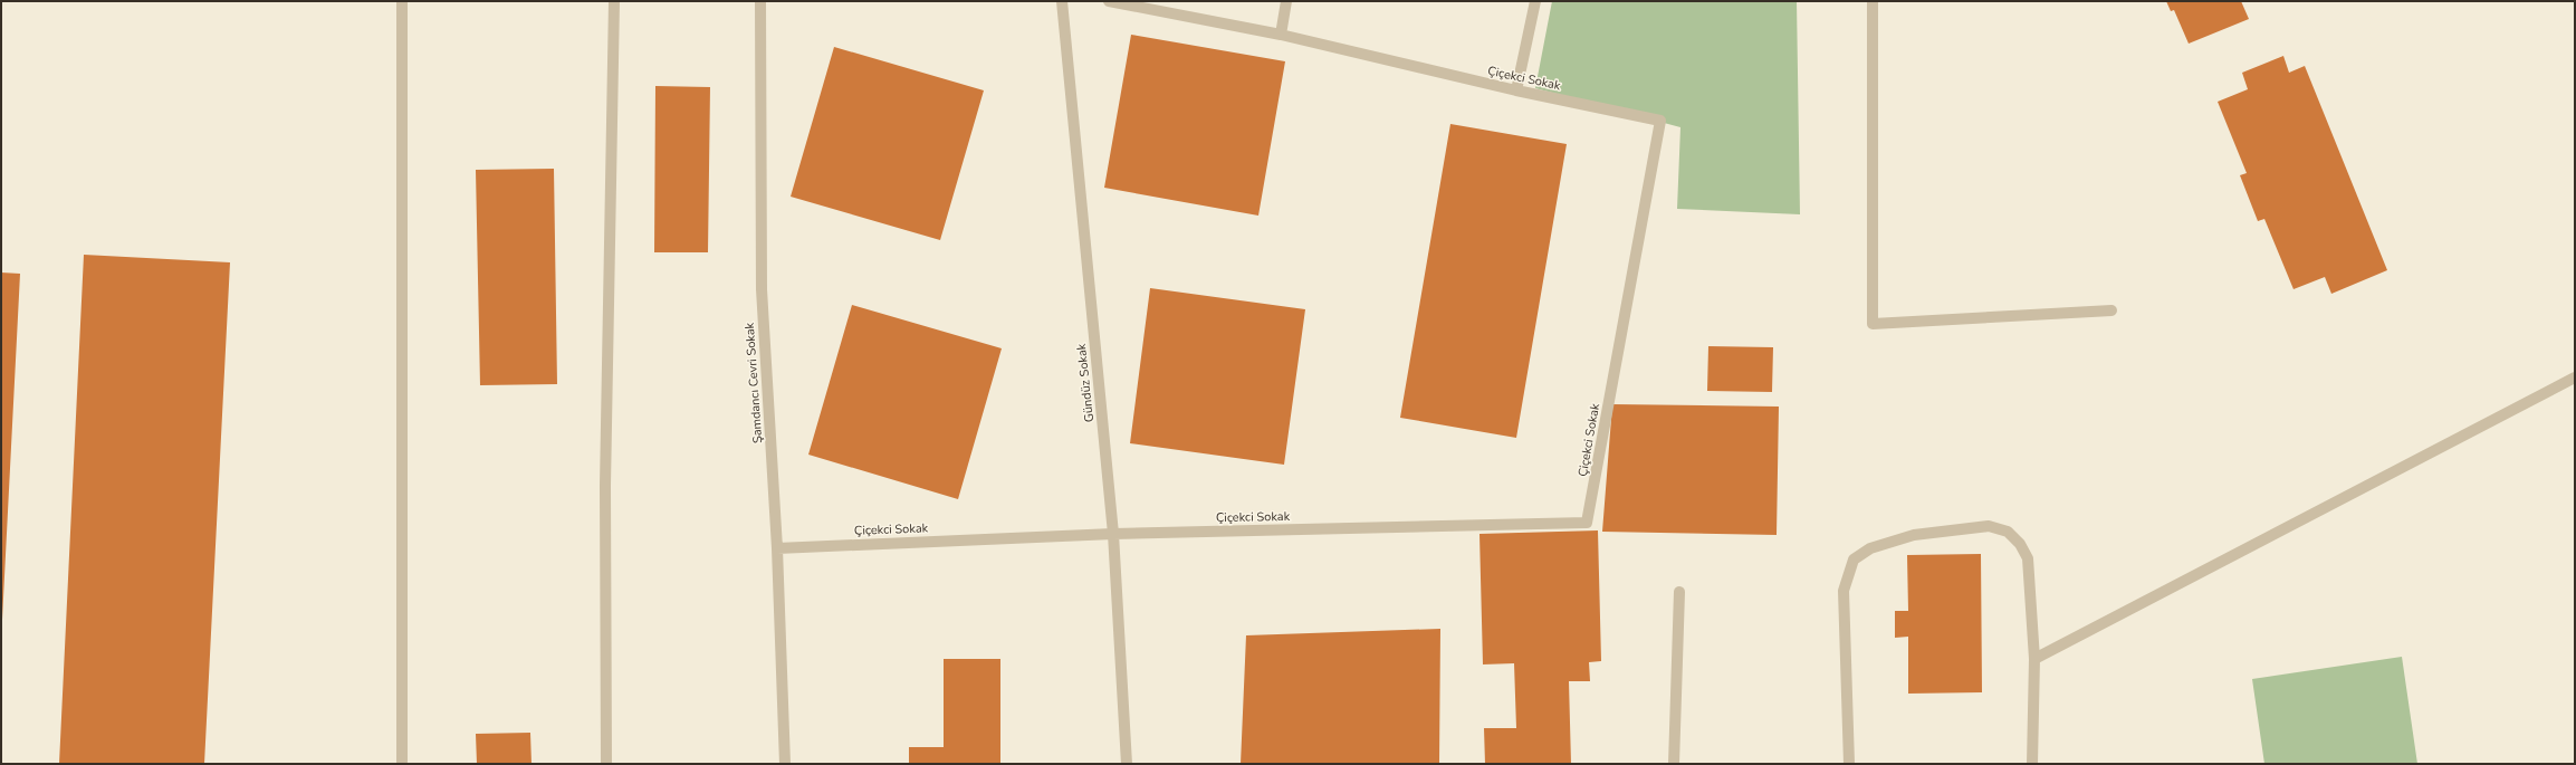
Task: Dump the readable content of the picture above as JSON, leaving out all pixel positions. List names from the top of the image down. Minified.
{"streets":{"street":["Çiçekci Sokak","Şamdancı Cevri Sokak","Gündüz Sokak"]},"crossings":[["Çiçekci Sokak","Şamdancı Cevri Sokak"],["Çiçekci Sokak","Gündüz Sokak"]]}
